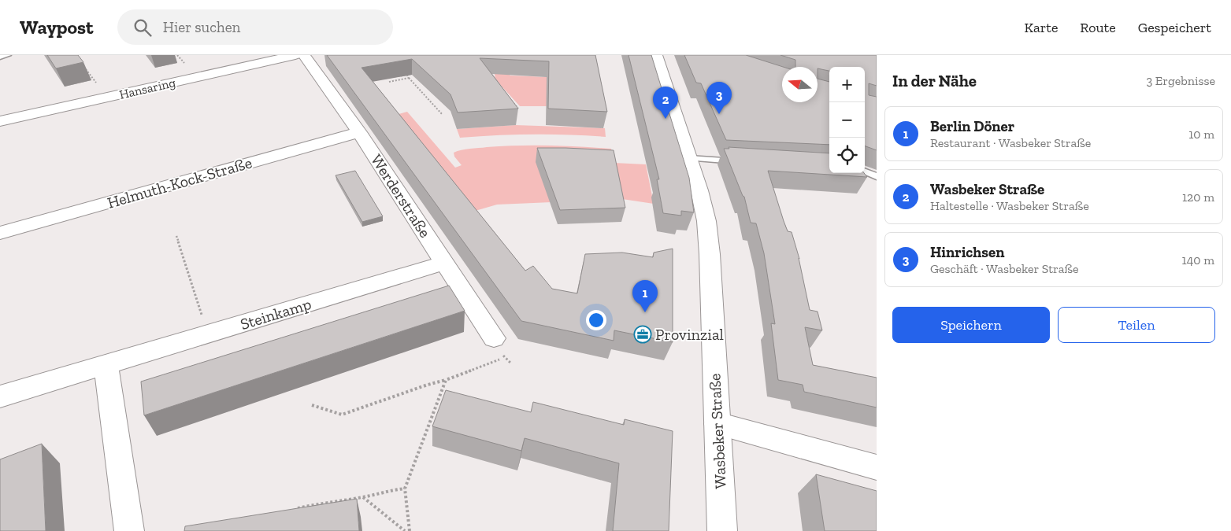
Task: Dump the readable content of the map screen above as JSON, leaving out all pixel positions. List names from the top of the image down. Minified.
{"streets":{"street":["Hansaring","Helmuth-Kock-Straße","Werderstraße","Steinkamp","Wasbeker Straße"]},"crossings":[["Helmuth-Kock-Straße","Werderstraße"],["Werderstraße","Steinkamp"]],"places":{"office":["Provinzial"]},"north":"left","page":{"header":"Waypost","search":"Hier suchen","nav":["Karte","Route","Gespeichert"],"heading":["In der Nähe","3 Ergebnisse"],"map_buttons":["+","−"],"pins":["3","2","1"],"list":[{"mark":"1","name":"Berlin Döner","note":"Restaurant · Wasbeker Straße","value":"10 m"},{"mark":"2","name":"Wasbeker Straße","note":"Haltestelle · Wasbeker Straße","value":"120 m"},{"mark":"3","name":"Hinrichsen","note":"Geschäft · Wasbeker Straße","value":"140 m"}],"buttons":["Speichern","Teilen"]}}
